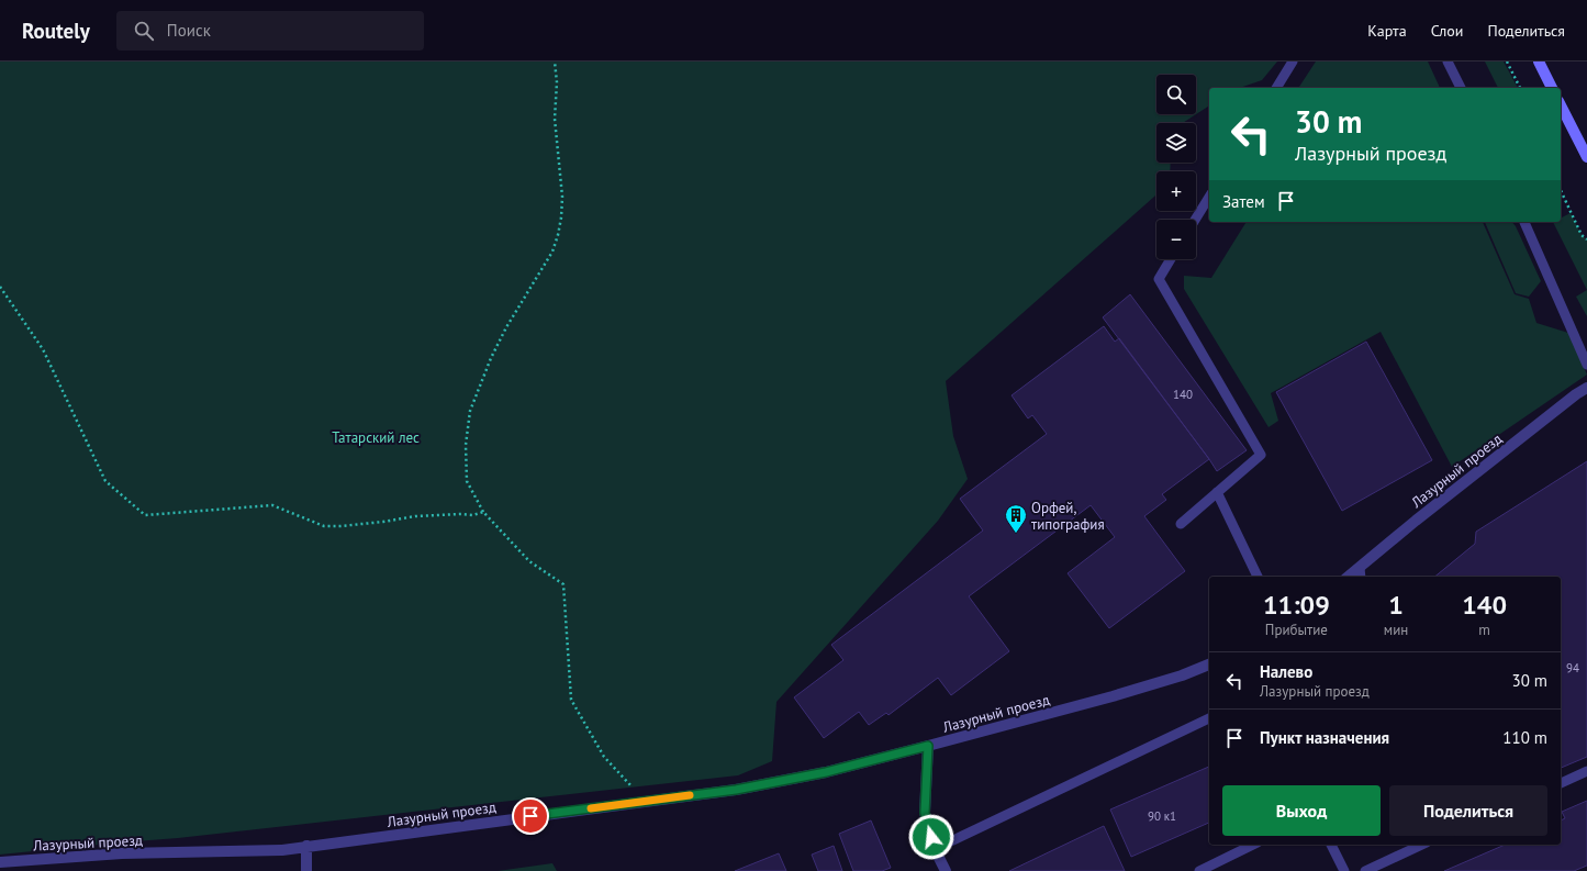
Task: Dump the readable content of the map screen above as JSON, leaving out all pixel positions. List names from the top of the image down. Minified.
{"streets":{"street":["Лазурный проезд"]},"parks":["Татарский лес"],"places":{"building":["Орфей, типография"]},"house_numbers":["140","94","90 к1"],"page":{"header":"Routely","search":"Поиск","nav":["Карта","Слои","Поделиться"],"map_buttons":["+","−"],"turn":["30 m","Лазурный проезд"],"then":"Затем","eta":["11:09","Прибытие","1","мин","140","m"],"list":[{"name":"Налево","note":"Лазурный проезд","value":"30 m"},{"name":"Пункт назначения","value":"110 m"}],"buttons":["Выход","Поделиться"]}}
